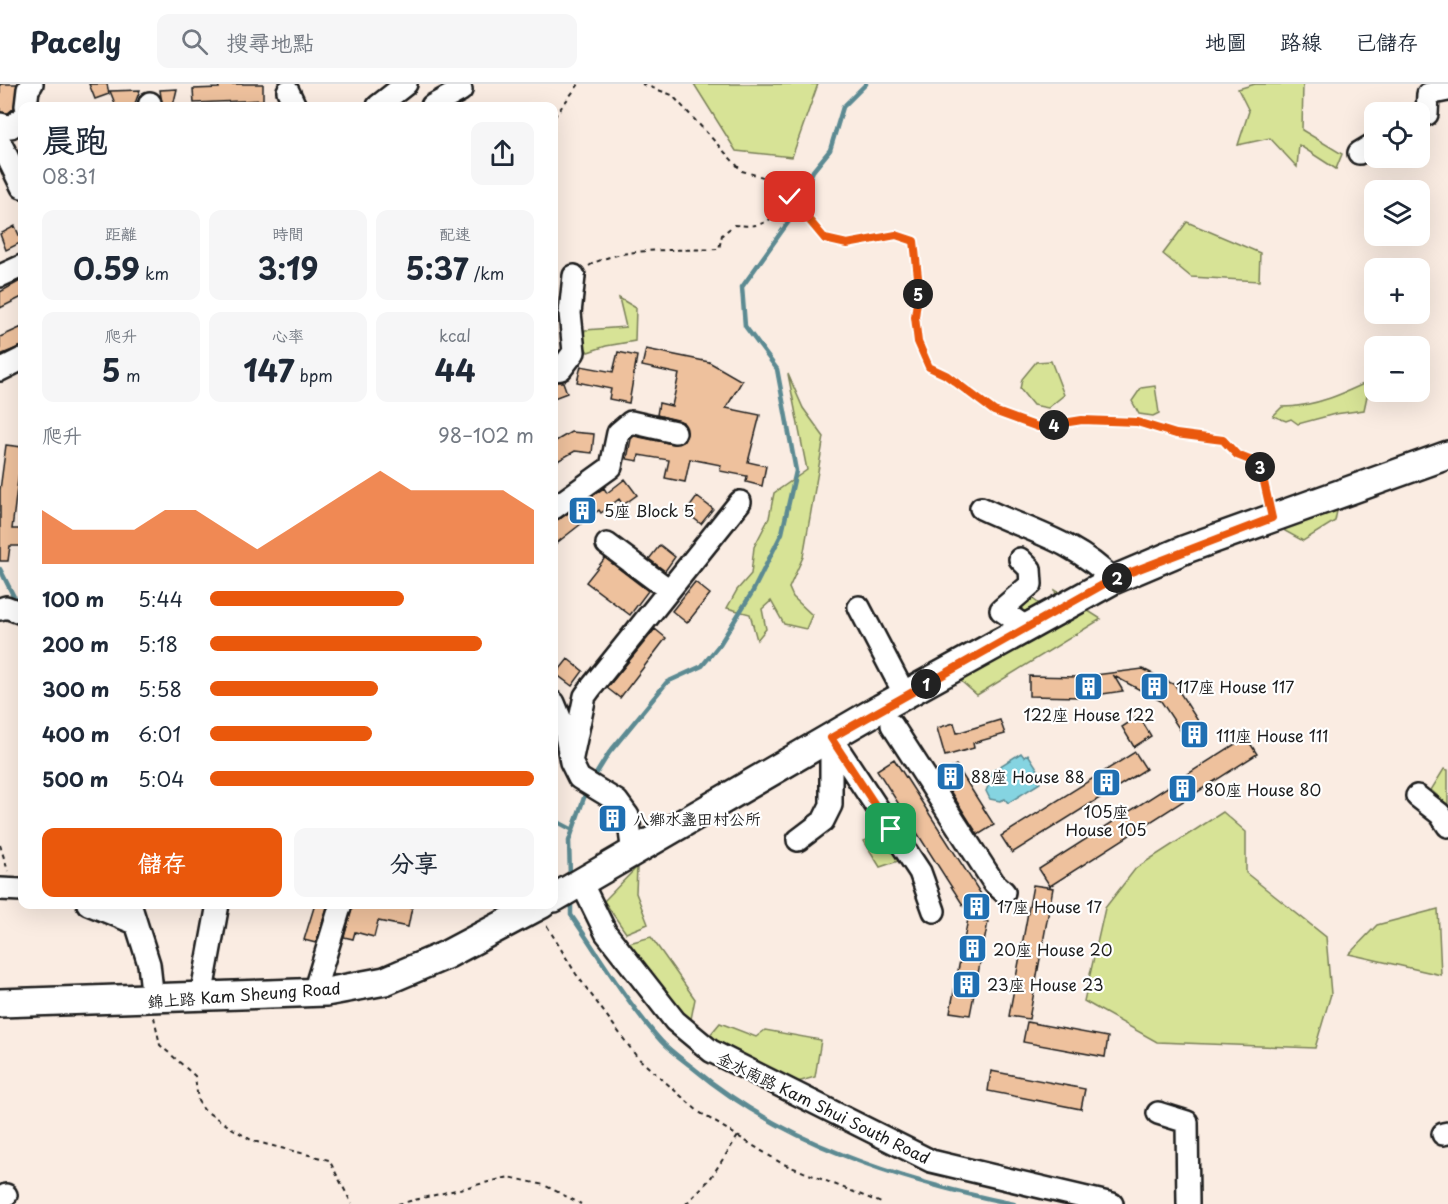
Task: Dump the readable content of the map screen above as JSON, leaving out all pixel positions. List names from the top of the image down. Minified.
{"streets":{"main road":["錦上路 Kam Sheung Road"],"street":["金水南路 Kam Shui South Road"]},"crossings":[["錦上路 Kam Sheung Road","金水南路 Kam Shui South Road"]],"places":{"building":["5座 Block 5","122座 House 122","117座 House 117","111座 House 111","88座 House 88","105座 House 105","80座 House 80","八鄉水盞田村公所","17座 House 17","20座 House 20","23座 House 23"]},"page":{"header":"Pacely","search":"搜尋地點","nav":["地圖","路線","已儲存"],"map_buttons":["+","−"],"heading":["晨跑","08:31"],"stats":[["距離","0.59 km"],["時間","3:19"],["配速","5:37 /km"],["爬升","5 m"],["心率","147 bpm"],["kcal","44"]],"pins":["5","4","3","2","1"],"chart":["爬升","98–102 m"],"list":[{"name":"100 m","note":"5:44"},{"name":"200 m","note":"5:18"},{"name":"300 m","note":"5:58"},{"name":"400 m","note":"6:01"},{"name":"500 m","note":"5:04"}],"buttons":["儲存","分享"]}}
